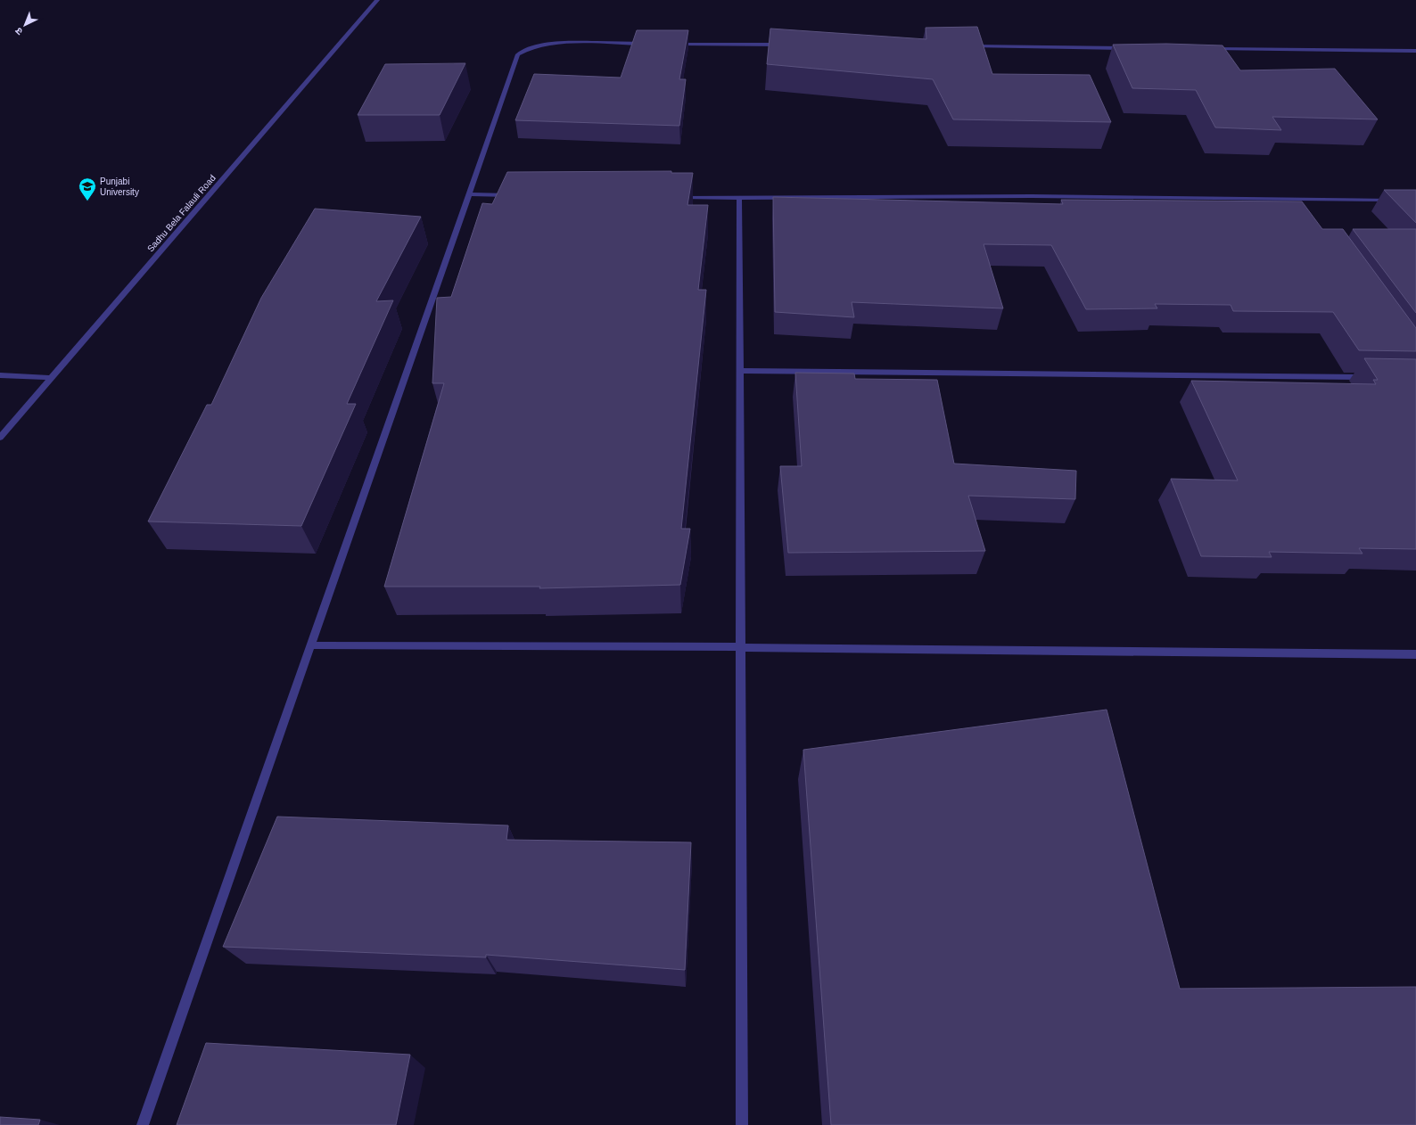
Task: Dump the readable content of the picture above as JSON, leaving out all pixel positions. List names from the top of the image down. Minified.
{"streets":{"street":["Sadhu Bela Falauli Road"]},"places":{"school or university":["Punjabi University"]},"north":"bottom left"}
